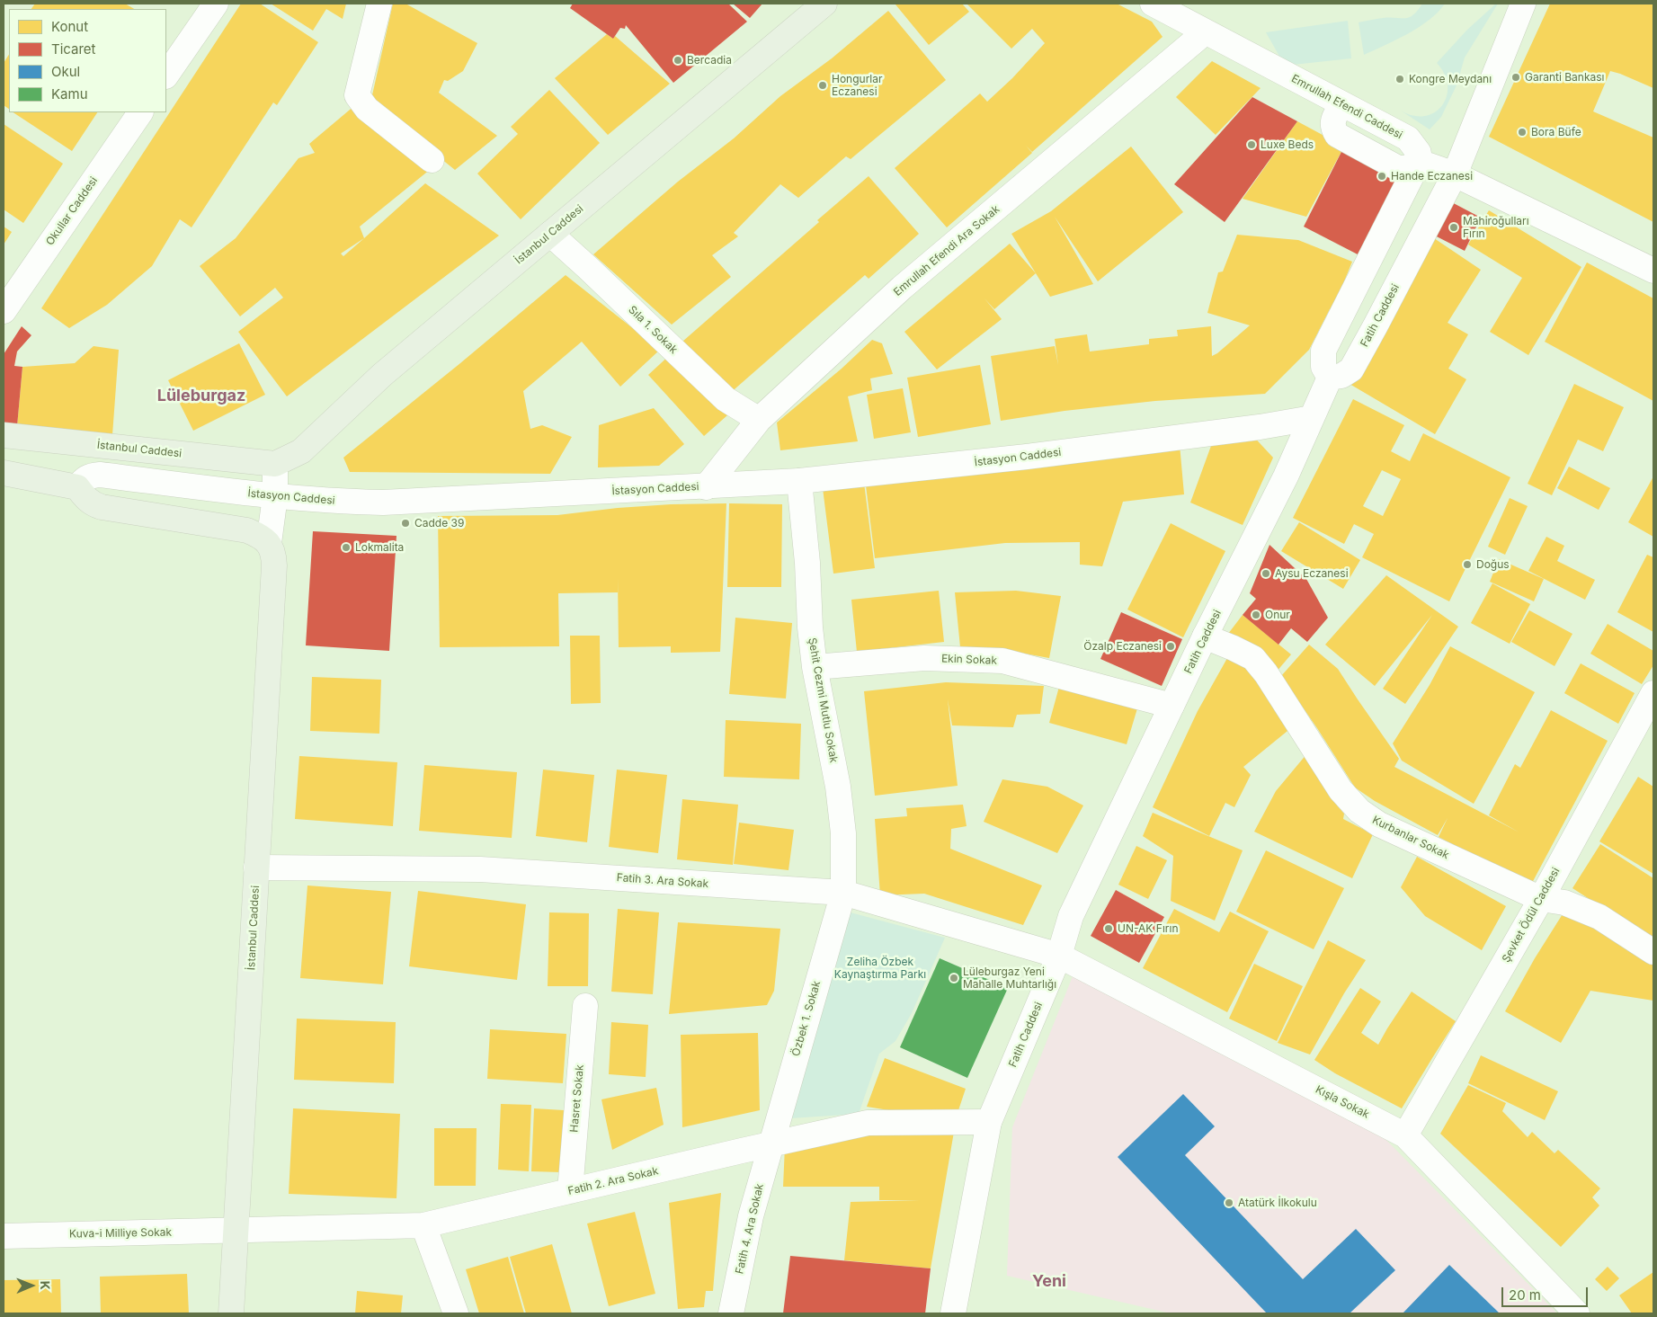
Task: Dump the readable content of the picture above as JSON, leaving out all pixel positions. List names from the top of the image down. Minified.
{"streets":{"main road":["İstanbul Caddesi"],"street":["Emrullah Efendi Caddesi","Okullar Caddesi","Emrullah Efendi Ara Sokak","Fatih Caddesi","Sıla 1. Sokak","İstasyon Caddesi","Ekin Sokak","Şehit Cezmi Mutlu Sokak","Kurbanlar Sokak","Fatih 3. Ara Sokak","Şevket Ödül Caddesi","Özbek 1. Sokak","Hasret Sokak","Kışla Sokak","Fatih 2. Ara Sokak","Fatih 4. Ara Sokak","Kuva-i Milliye Sokak"]},"crossings":[["Emrullah Efendi Caddesi","Emrullah Efendi Ara Sokak"],["İstanbul Caddesi","Sıla 1. Sokak"],["İstanbul Caddesi","İstasyon Caddesi"],["İstanbul Caddesi","Fatih 3. Ara Sokak"],["İstanbul Caddesi","Fatih 2. Ara Sokak"],["İstanbul Caddesi","Kuva-i Milliye Sokak"],["Emrullah Efendi Ara Sokak","Sıla 1. Sokak"],["Emrullah Efendi Ara Sokak","İstasyon Caddesi"],["Fatih Caddesi","İstasyon Caddesi"],["Fatih Caddesi","Ekin Sokak"],["Fatih Caddesi","Kurbanlar Sokak"],["Fatih Caddesi","Fatih 3. Ara Sokak"],["Fatih Caddesi","Kışla Sokak"],["Fatih Caddesi","Fatih 2. Ara Sokak"],["İstasyon Caddesi","Şehit Cezmi Mutlu Sokak"],["Ekin Sokak","Şehit Cezmi Mutlu Sokak"],["Şehit Cezmi Mutlu Sokak","Fatih 3. Ara Sokak"],["Şehit Cezmi Mutlu Sokak","Özbek 1. Sokak"],["Kurbanlar Sokak","Şevket Ödül Caddesi"],["Fatih 3. Ara Sokak","Özbek 1. Sokak"],["Fatih 3. Ara Sokak","Kışla Sokak"],["Şevket Ödül Caddesi","Kışla Sokak"],["Özbek 1. Sokak","Fatih 2. Ara Sokak"],["Özbek 1. Sokak","Fatih 4. Ara Sokak"],["Hasret Sokak","Fatih 2. Ara Sokak"],["Fatih 2. Ara Sokak","Fatih 4. Ara Sokak"],["Fatih 2. Ara Sokak","Kuva-i Milliye Sokak"]],"districts":["Lüleburgaz","Yeni"],"parks":["Zeliha Özbek Kaynaştırma Parkı"],"places":["Bercadia","Garanti Bankası","Kongre Meydanı","Hongurlar Eczanesi","Bora Büfe","Luxe Beds","Hande Eczanesi","Mahiroğulları Fırın","Cadde 39","Lokmalita","Doğus","Aysu Eczanesi","Onur","Özalp Eczanesi","UN-AK Fırın","Lüleburgaz Yeni Mahalle Muhtarlığı","Atatürk İlkokulu"],"legend":["Konut","Ticaret","Okul","Kamu"],"scale_bar":"20 m","north":"right"}
